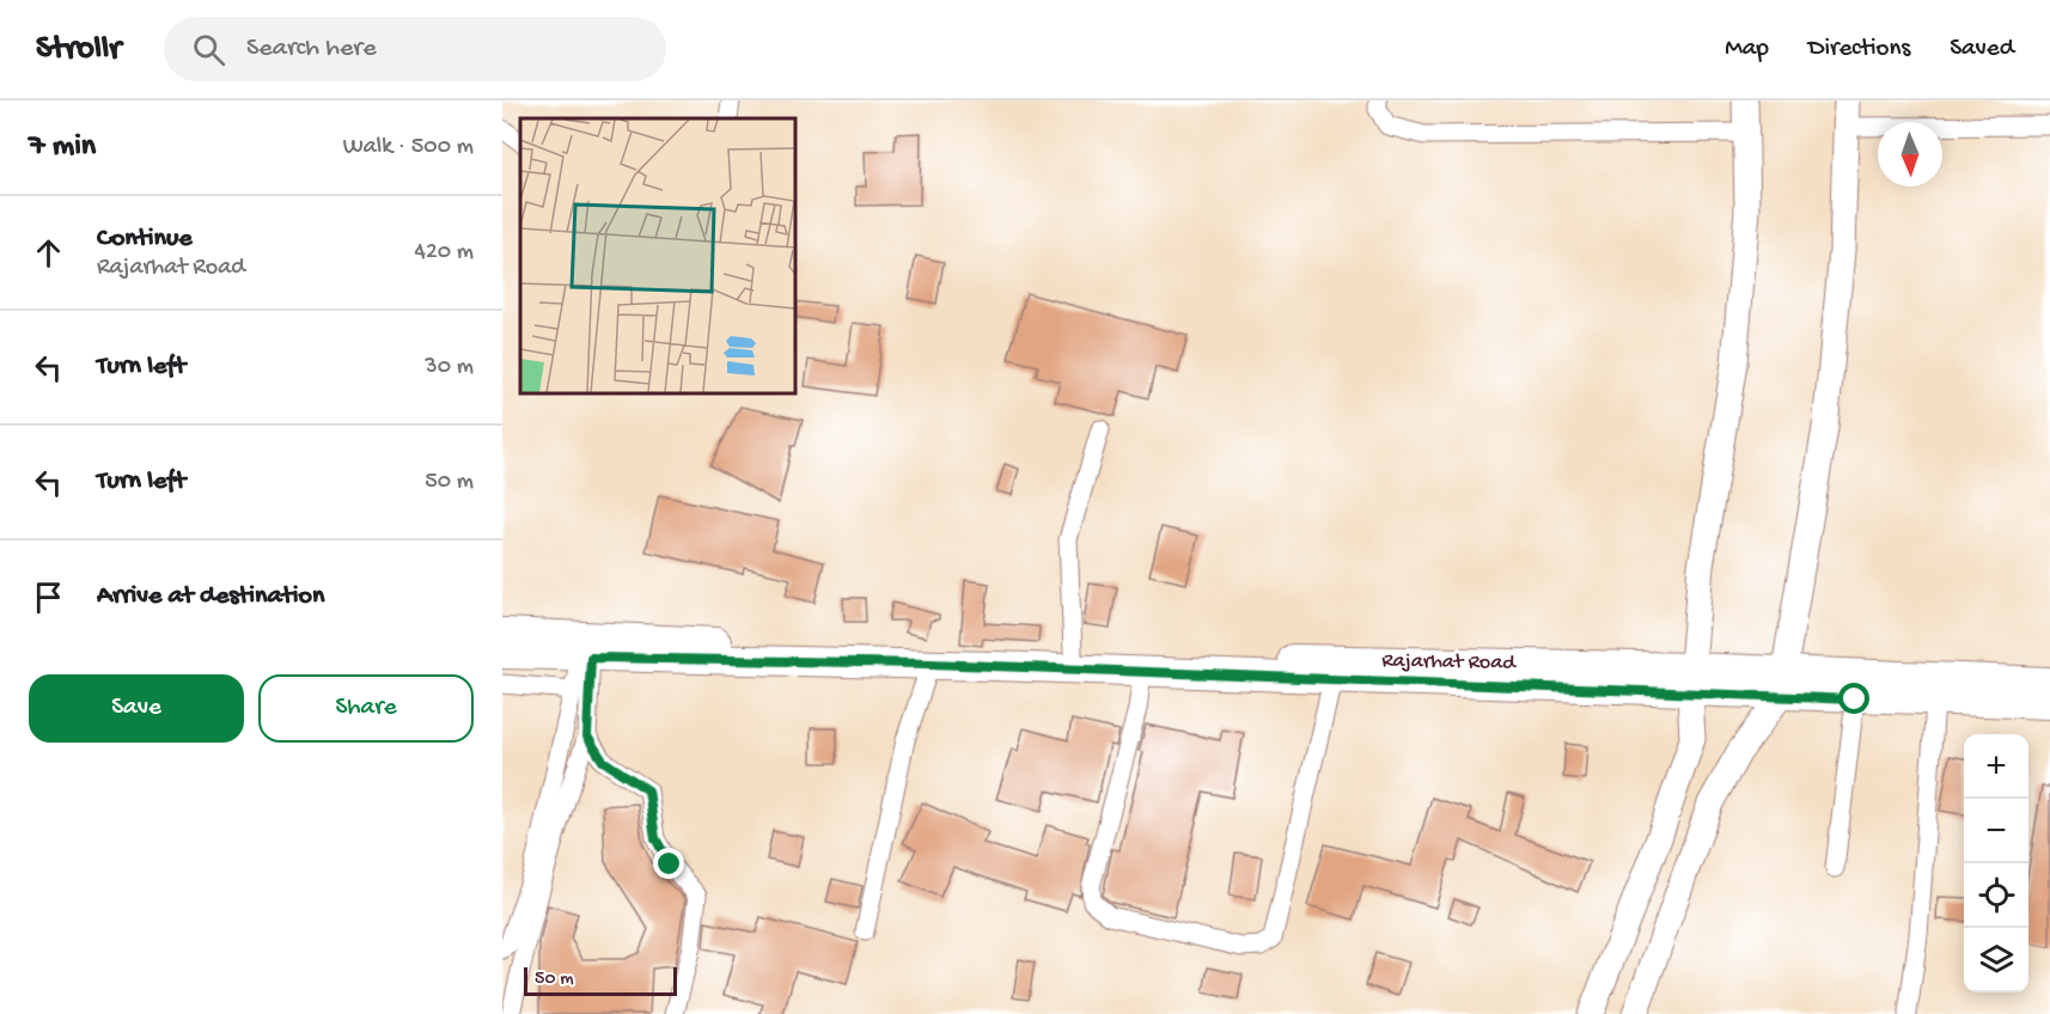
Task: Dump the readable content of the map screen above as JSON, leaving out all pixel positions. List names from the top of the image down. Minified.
{"streets":{"main road":["Rajarhat Road"]},"scale_bar":"50 m","north":"bottom","page":{"header":"Strollr","search":"Search here","nav":["Map","Directions","Saved"],"heading":["7 min","Walk · 500 m"],"list":[["Continue","Rajarhat Road","420 m"],["Turn left","30 m"],["Turn left","50 m"],"Arrive at destination"],"buttons":["Save","Share"],"map_buttons":["+","−"],"scale":"50 m"}}
